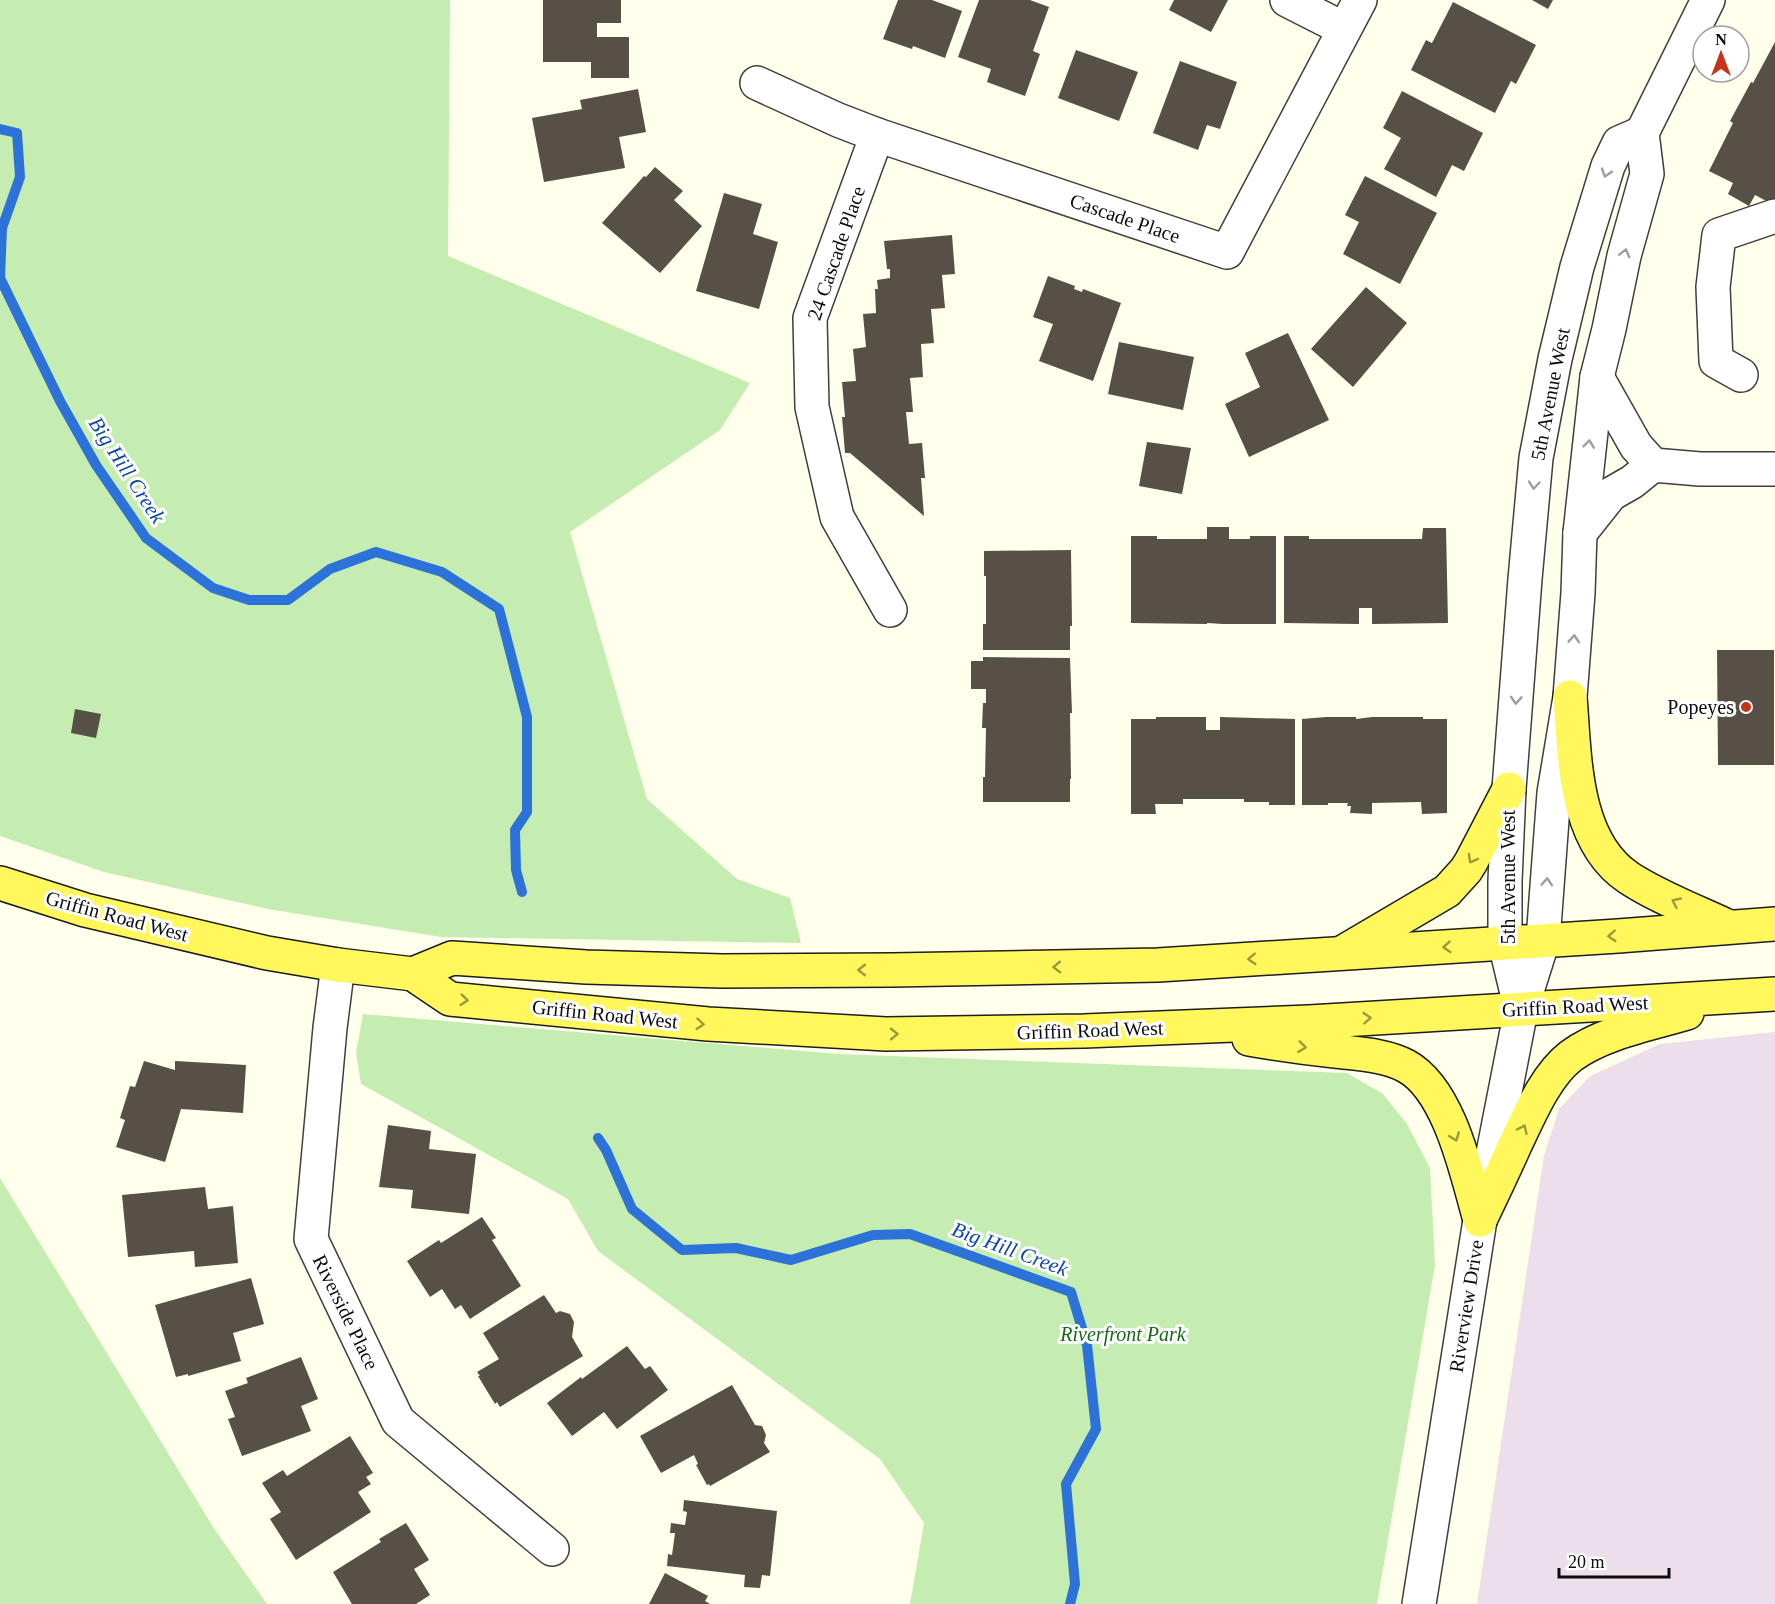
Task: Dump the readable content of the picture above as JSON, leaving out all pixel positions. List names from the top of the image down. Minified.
{"streets":{"main road":["Griffin Road West"],"street":["Cascade Place","24 Cascade Place","5th Avenue West","Riverview Drive","Riverside Place"]},"crossings":[["Cascade Place","24 Cascade Place"],["5th Avenue West","Griffin Road West"],["5th Avenue West","Riverview Drive"],["Griffin Road West","Riverview Drive"],["Griffin Road West","Riverside Place"]],"water":["Big Hill Creek"],"parks":["Riverfront Park"],"places":["Popeyes"],"scale_bar":"20 m","north":"top"}
